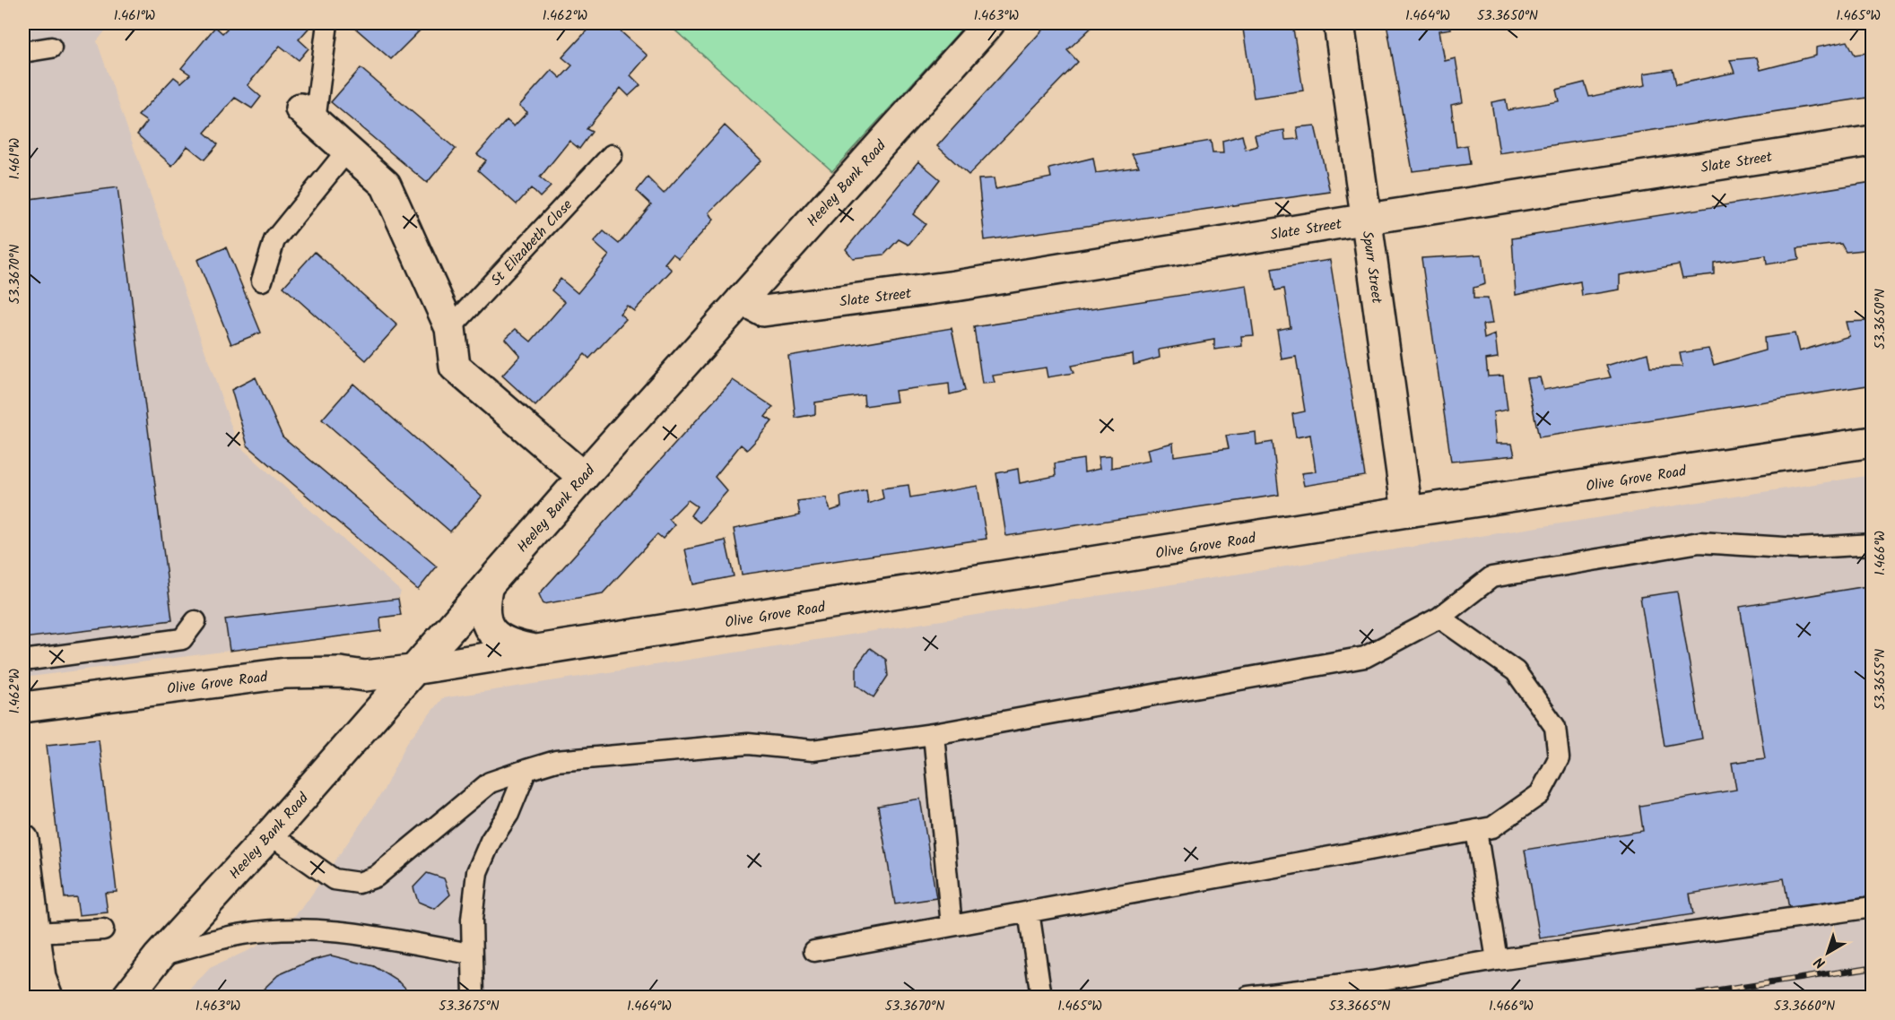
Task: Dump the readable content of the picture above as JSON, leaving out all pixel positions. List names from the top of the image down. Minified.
{"streets":{"street":["Slate Street","Heeley Bank Road","Spurr Street","Olive Grove Road"],"lane":["St Elizabeth Close"]},"crossings":[["Slate Street","Heeley Bank Road"],["Slate Street","Spurr Street"],["Heeley Bank Road","Olive Grove Road"],["Spurr Street","Olive Grove Road"]],"north":"bottom left","coordinates":["1.461°W","1.462°W","1.463°W","1.464°W","53.3650°N","1.465°W","53.3670°N","1.466°W","53.3655°N","53.3675°N","53.3665°N","53.3660°N"]}
